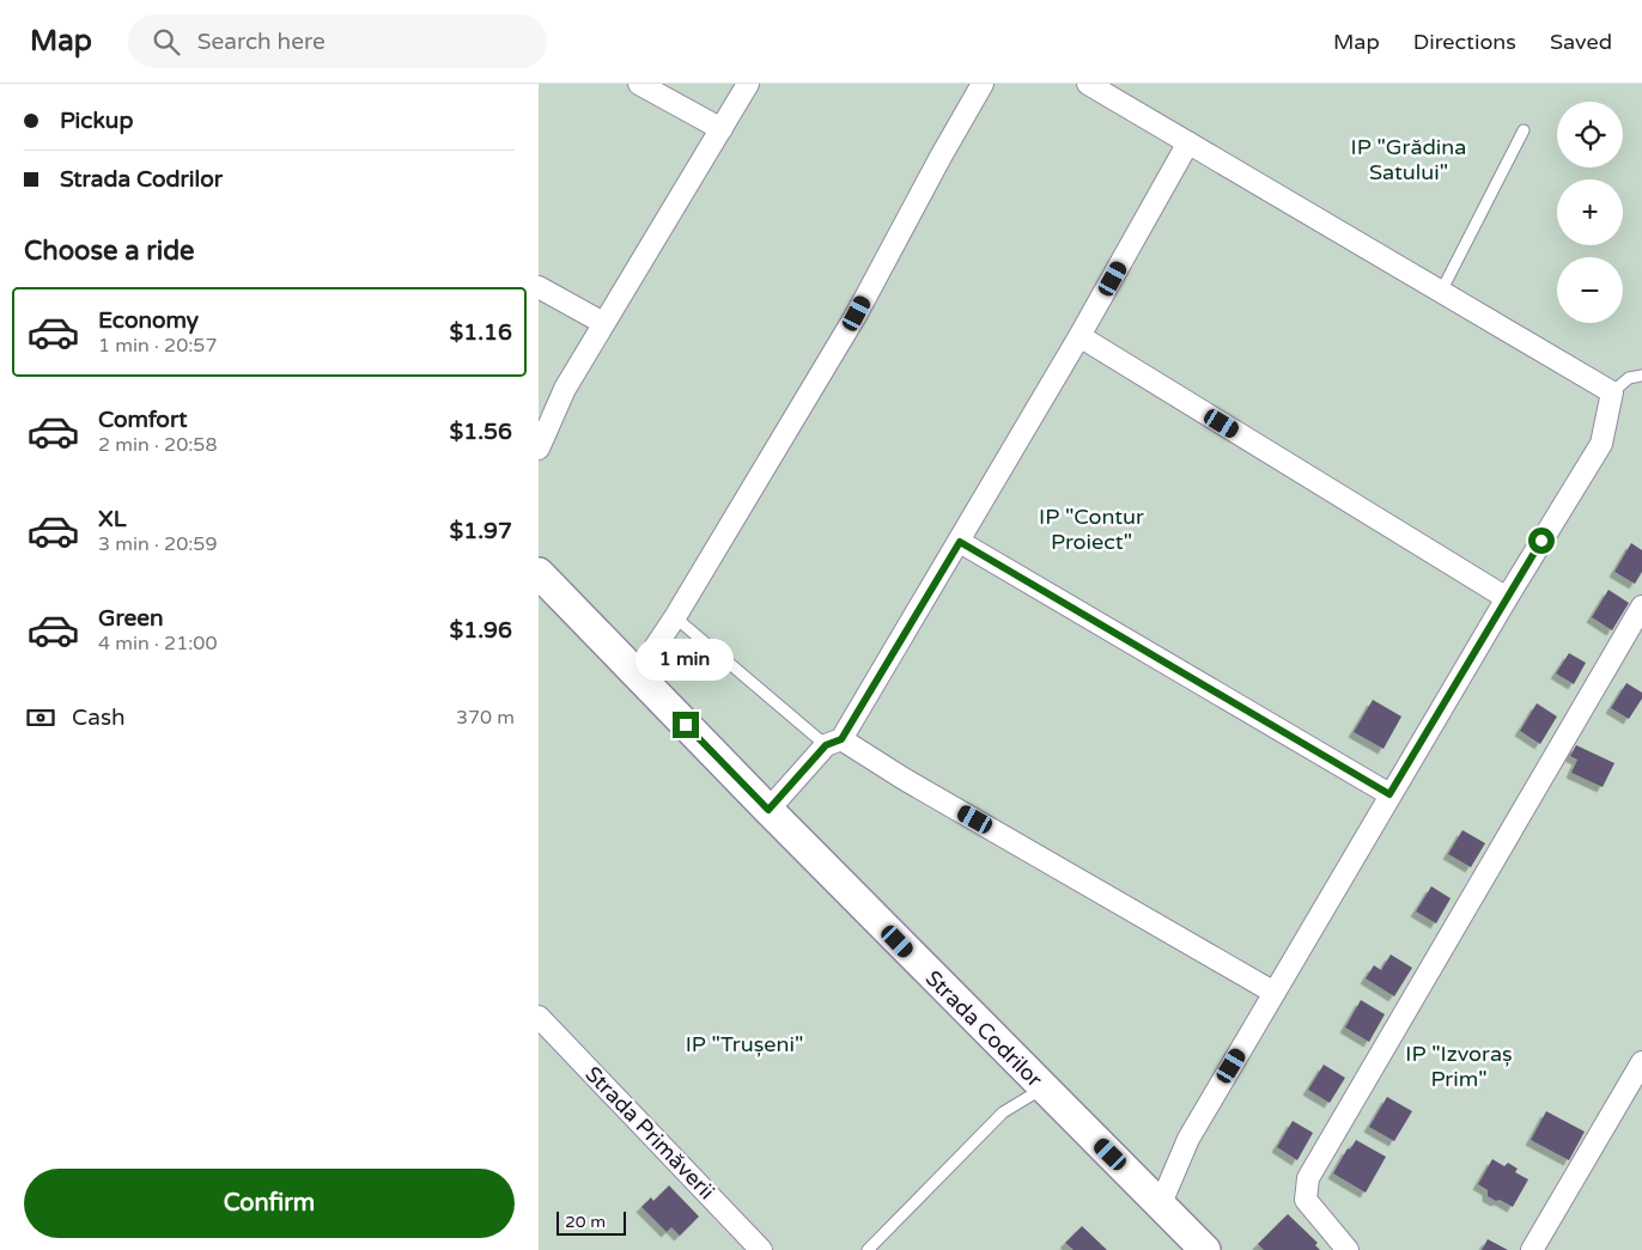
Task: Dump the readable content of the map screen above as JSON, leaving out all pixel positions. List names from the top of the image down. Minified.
{"streets":{"street":["Strada Codrilor","Strada Primăverii"]},"parks":["IP \"Grădina Satului\"","IP \"Contur Proiect\"","IP \"Trușeni\"","IP \"Izvoraș Prim\""],"scale_bar":"20 m","page":{"header":"Map","search":"Search here","nav":["Map","Directions","Saved"],"banner":["Pickup","Strada Codrilor"],"map_buttons":["+","−"],"heading":"Choose a ride","list":[{"name":"Economy","note":"1 min · 20:57","value":"$1.16"},{"name":"Comfort","note":"2 min · 20:58","value":"$1.56"},{"name":"XL","note":"3 min · 20:59","value":"$1.97"},{"name":"Green","note":"4 min · 21:00","value":"$1.96"}],"bubble":"1 min","pay":["Cash","370 m"],"buttons":"Confirm","scale":"20 m"}}
